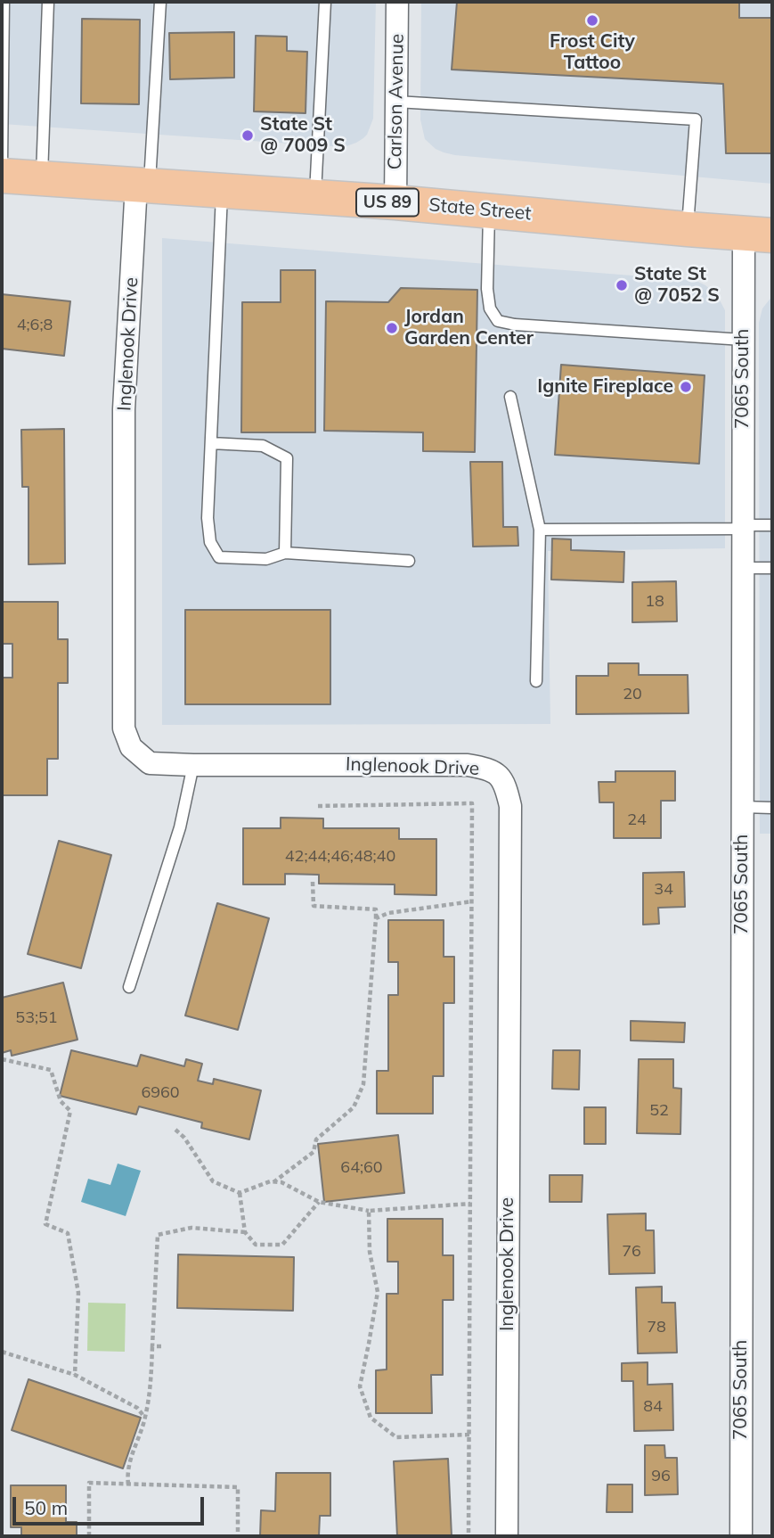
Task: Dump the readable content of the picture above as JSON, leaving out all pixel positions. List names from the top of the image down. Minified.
{"streets":{"main road":["US 89","State Street"],"street":["Carlson Avenue","Inglenook Drive","7065 South"]},"crossings":[["Carlson Avenue","State Street"],["State Street","Inglenook Drive"],["State Street","7065 South"]],"places":["Frost City Tattoo","State St @ 7009 S","State St @ 7052 S","Jordan Garden Center","Ignite Fireplace"],"house_numbers":["4;6;8","18","20","24","42;44;46;48;40","34","53;51","6960","52","64;60","76","78","84","96"],"scale_bar":"50 m"}
